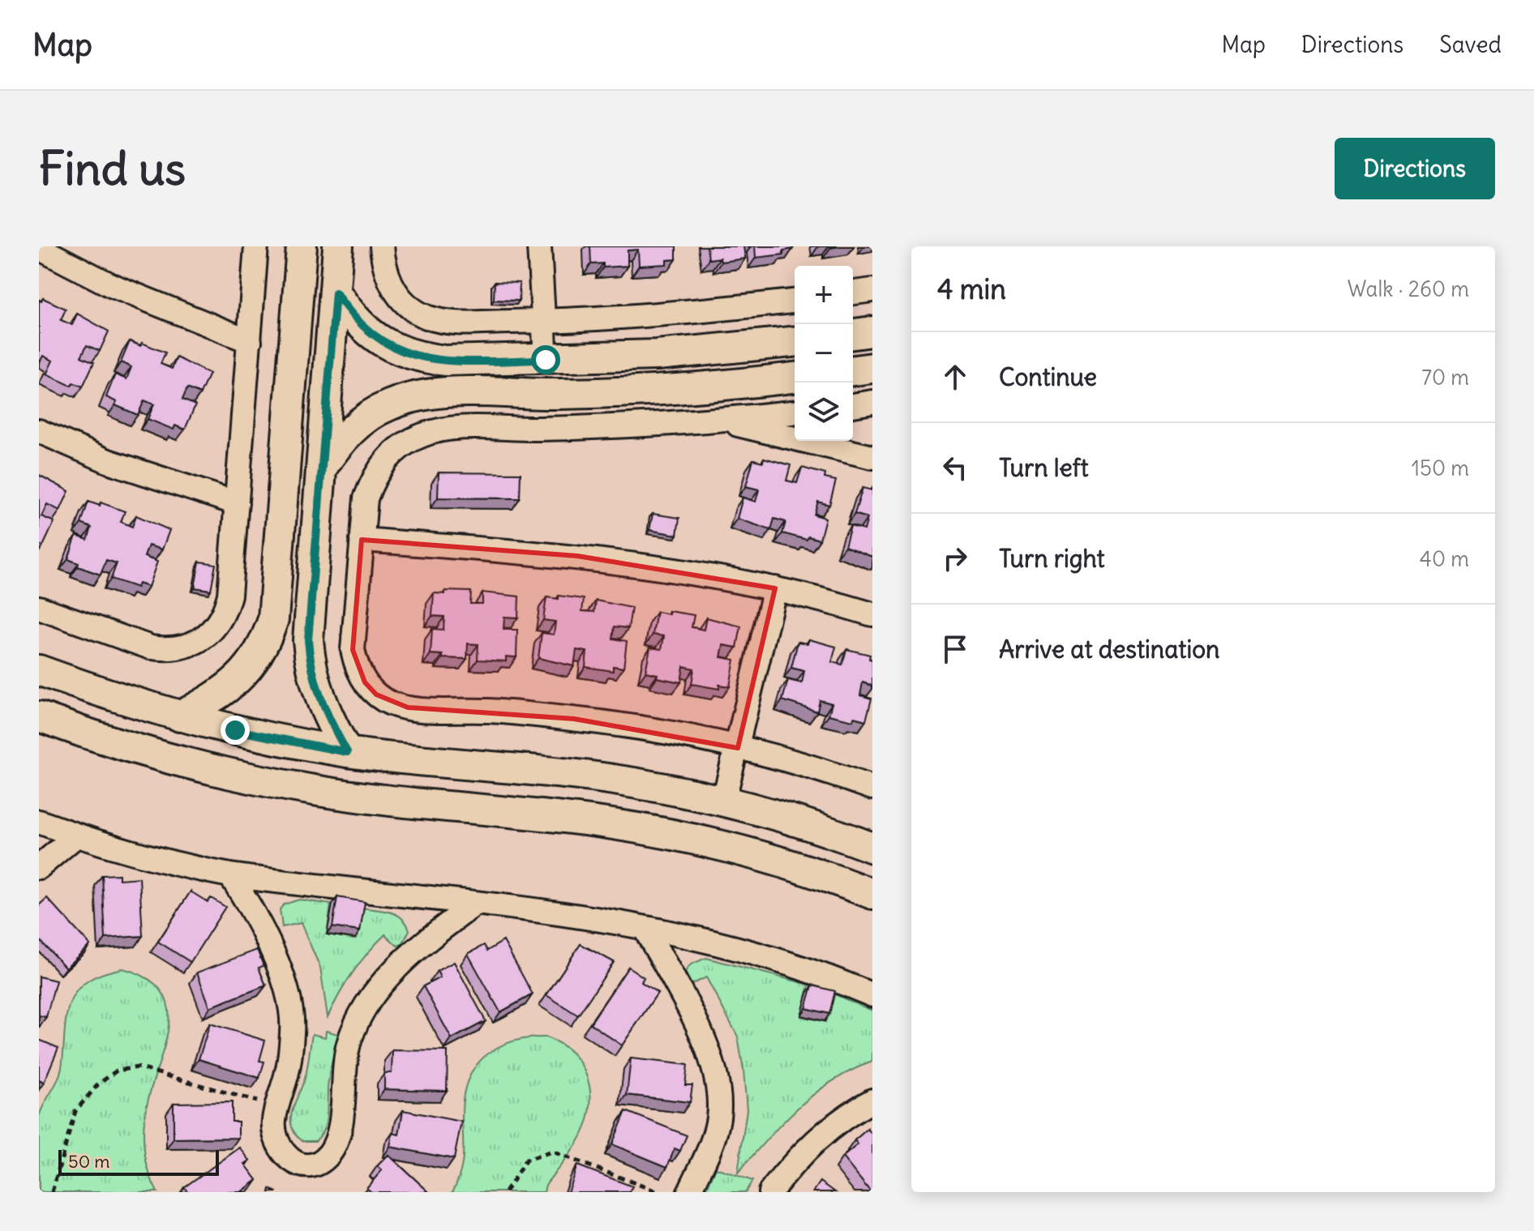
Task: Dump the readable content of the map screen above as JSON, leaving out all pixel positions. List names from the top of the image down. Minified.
{"scale_bar":"50 m","page":{"header":"Map","nav":["Map","Directions","Saved"],"buttons":"Directions","title":"Find us","heading":["4 min","Walk · 260 m"],"map_buttons":["+","−"],"list":[["Continue","70 m"],["Turn left","150 m"],["Turn right","40 m"],"Arrive at destination"],"scale":"50 m"}}
